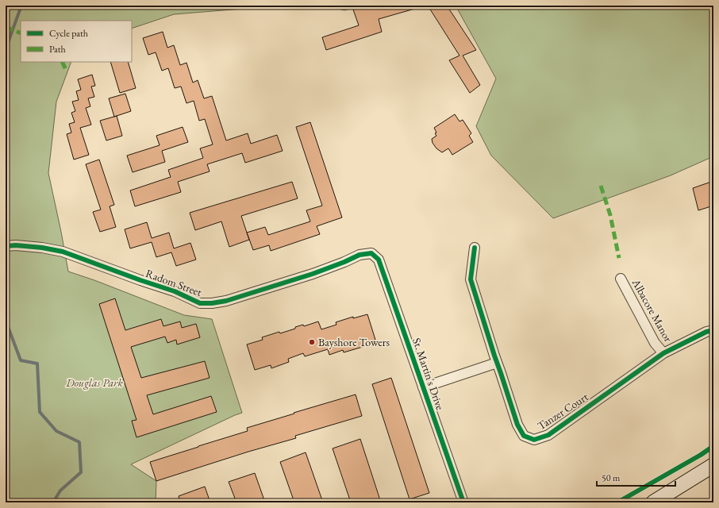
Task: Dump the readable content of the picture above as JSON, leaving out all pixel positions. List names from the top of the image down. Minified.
{"streets":{"street":["Radom Street","Albacore Manor","St. Martin's Drive","Tanzer Court"]},"crossings":[["Radom Street","St. Martin's Drive"],["Albacore Manor","Tanzer Court"]],"parks":["Douglas Park"],"places":["Bayshore Towers"],"legend":["Cycle path","Path"],"scale_bar":"50 m"}
